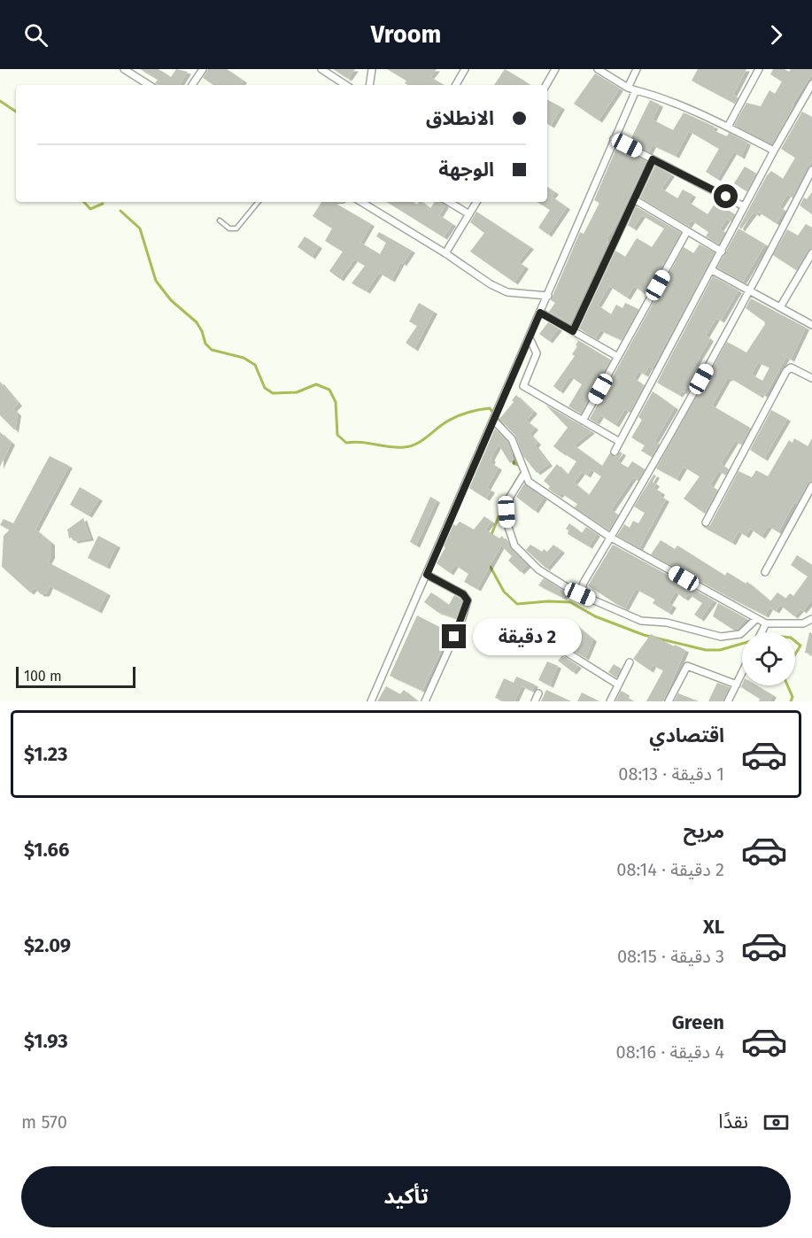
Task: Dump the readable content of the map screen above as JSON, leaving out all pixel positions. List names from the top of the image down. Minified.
{"scale_bar":"100 m","page":{"header":"Vroom","banner":["الانطلاق","الوجهة"],"bubble":"2 دقيقة","scale":"100 m","list":[{"name":"اقتصادي","note":"1 دقيقة · 08:13","value":"$1.23"},{"name":"مريح","note":"2 دقيقة · 08:14","value":"$1.66"},{"name":"XL","note":"3 دقيقة · 08:15","value":"$2.09"},{"name":"Green","note":"4 دقيقة · 08:16","value":"$1.93"}],"pay":["نقدًا","570 m"],"buttons":"تأكيد"}}
